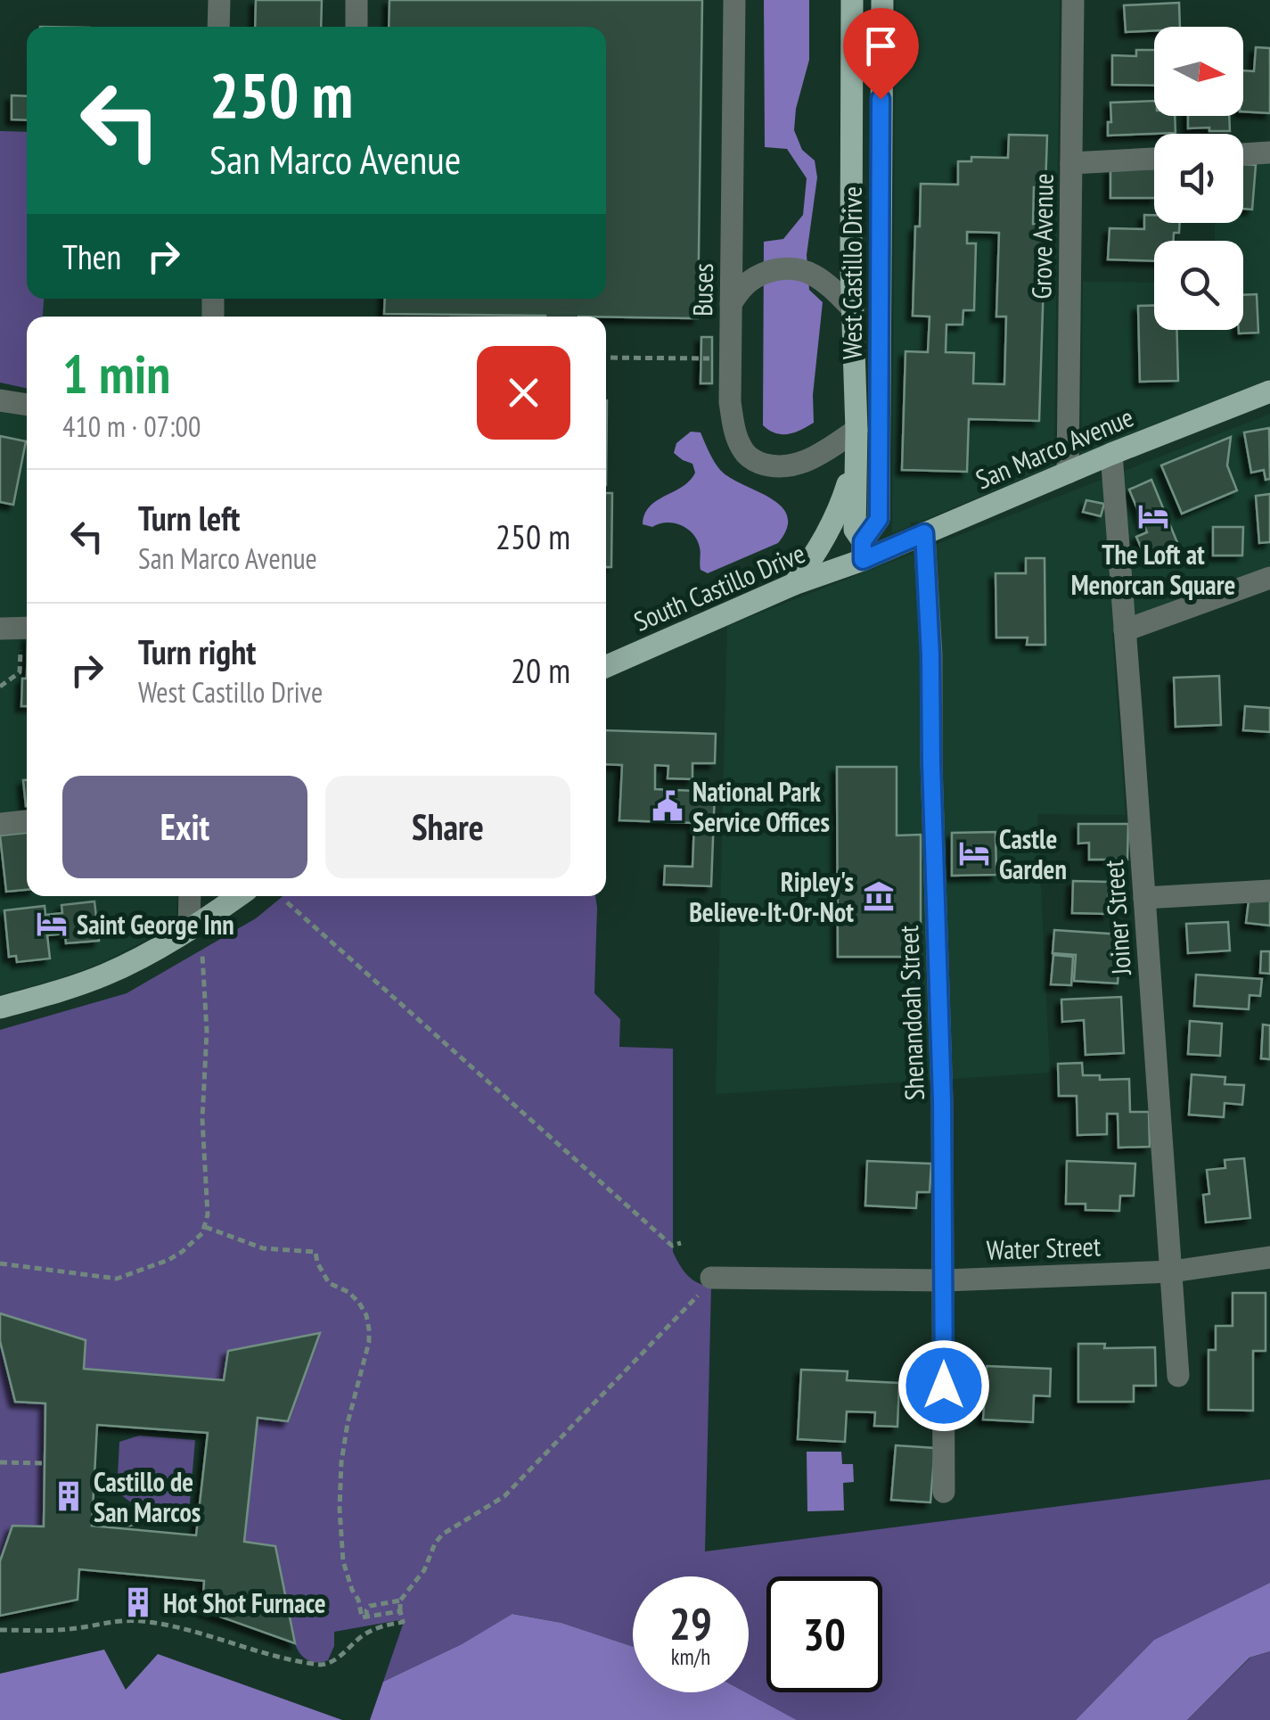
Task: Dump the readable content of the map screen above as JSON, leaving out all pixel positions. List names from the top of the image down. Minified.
{"streets":{"main road":["West Castillo Drive","San Marco Avenue","South Castillo Drive"],"street":["Grove Avenue","Buses","Joiner Street","Shenandoah Street","Water Street"]},"crossings":[["Grove Avenue","San Marco Avenue"],["West Castillo Drive","Buses"],["West Castillo Drive","San Marco Avenue"],["West Castillo Drive","South Castillo Drive"],["San Marco Avenue","South Castillo Drive"],["San Marco Avenue","Joiner Street"],["San Marco Avenue","Shenandoah Street"],["Joiner Street","Water Street"],["Shenandoah Street","Water Street"]],"places":{"hotel":["The Loft at Menorcan Square","Castle Garden","Saint George Inn"],"public building":["National Park Service Offices"],"museum":["Ripley's Believe-It-Or-Not"],"building":["Castillo de San Marcos","Hot Shot Furnace"]},"north":"right","page":{"turn":["250 m","San Marco Avenue"],"then":"Then","heading":["1 min","410 m · 07:00"],"list":[{"name":"Turn left","note":"San Marco Avenue","value":"250 m"},{"name":"Turn right","note":"West Castillo Drive","value":"20 m"}],"buttons":["Exit","Share"],"speed":"29 km/h","limit":"30"}}
